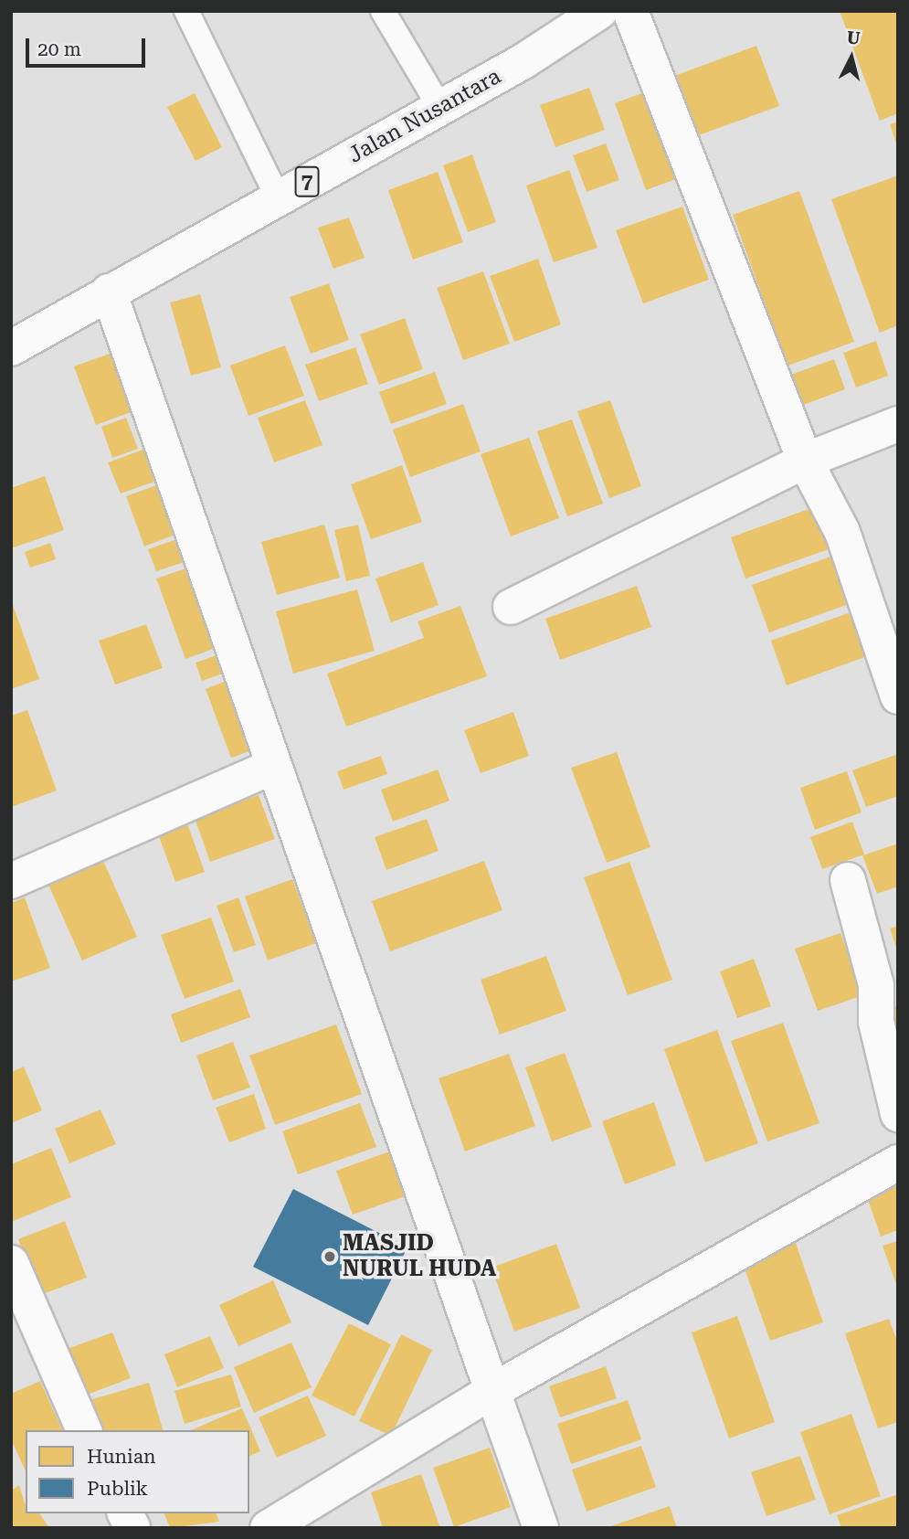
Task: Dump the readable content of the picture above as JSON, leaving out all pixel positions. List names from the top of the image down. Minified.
{"streets":{"main road":["Jalan Nusantara","7"]},"places":["MASJID NURUL HUDA"],"legend":["Hunian","Publik"],"scale_bar":"20 m","north":"top"}
